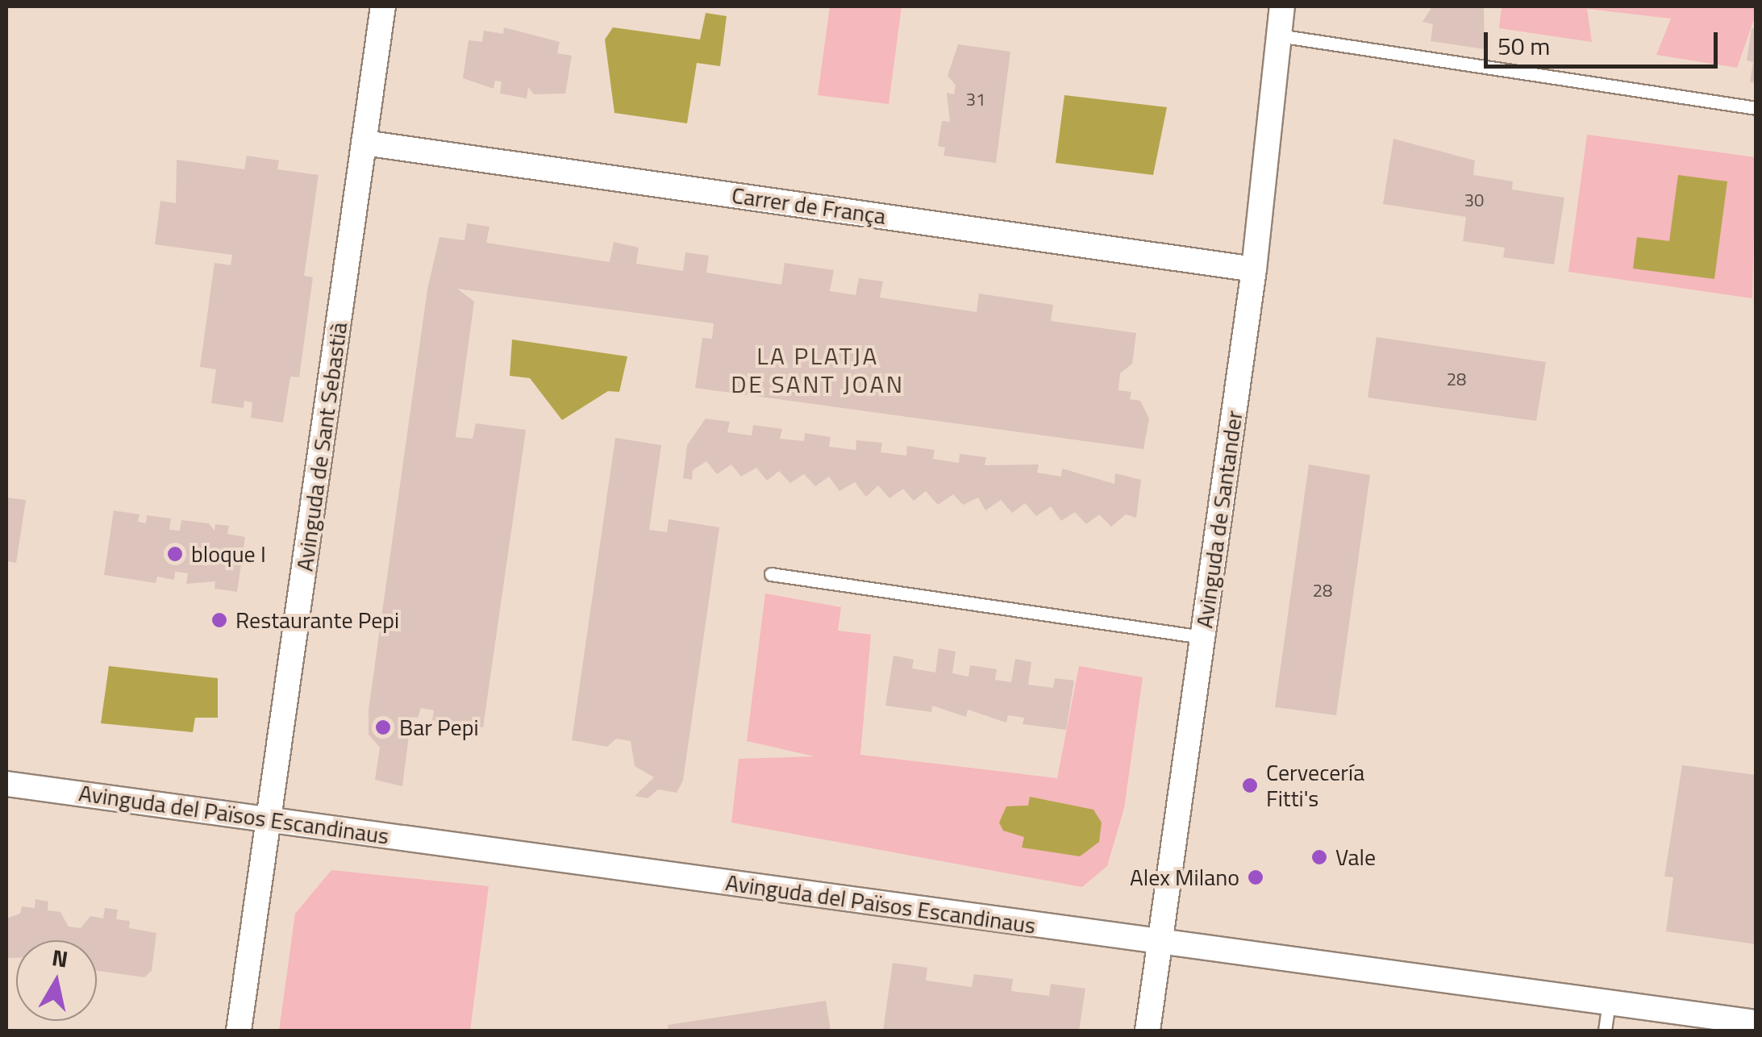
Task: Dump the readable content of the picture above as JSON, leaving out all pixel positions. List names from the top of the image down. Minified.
{"streets":{"street":["Carrer de França","Avinguda de Sant Sebastià","Avinguda de Santander","Avinguda del Països Escandinaus"]},"crossings":[["Carrer de França","Avinguda de Sant Sebastià"],["Carrer de França","Avinguda de Santander"],["Avinguda de Sant Sebastià","Avinguda del Països Escandinaus"],["Avinguda de Santander","Avinguda del Països Escandinaus"]],"districts":["LA PLATJA DE SANT JOAN"],"places":["bloque I","Restaurante Pepi","Bar Pepi","Cervecería Fitti's","Vale","Alex Milano"],"house_numbers":["31","30","28","28"],"scale_bar":"50 m","north":"top"}
